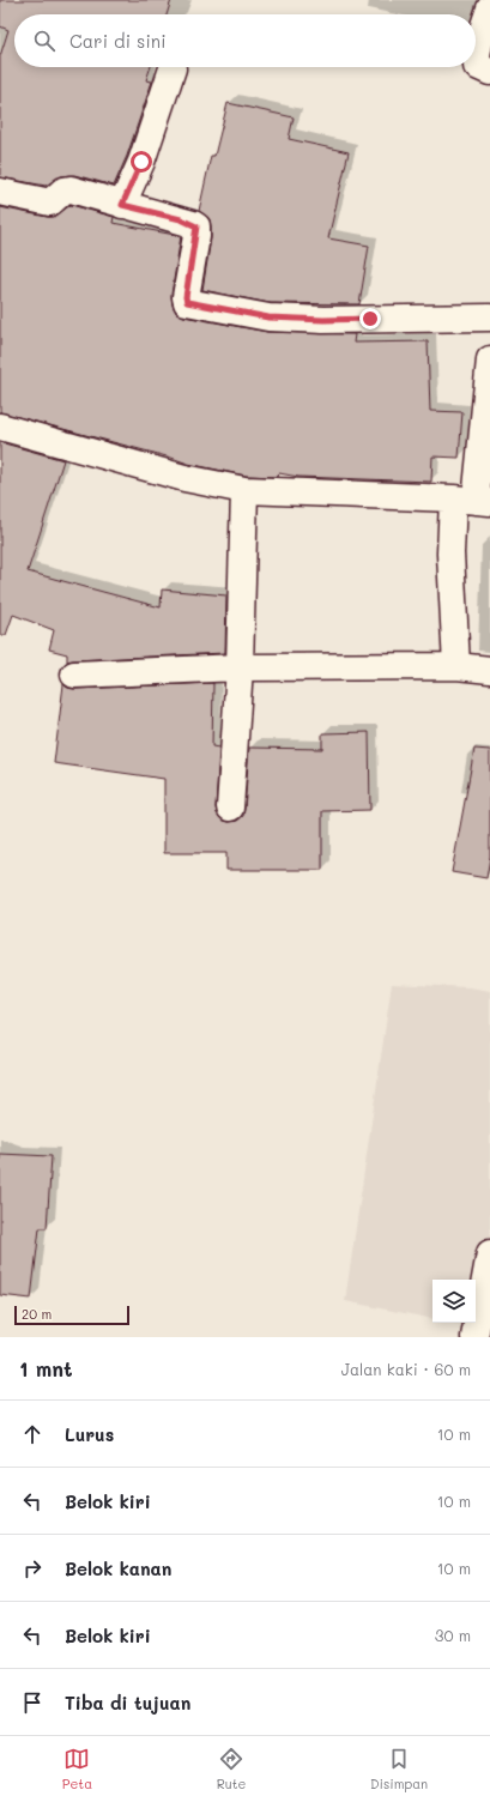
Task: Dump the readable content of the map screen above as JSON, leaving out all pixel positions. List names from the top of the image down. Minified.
{"scale_bar":"20 m","page":{"search":"Cari di sini","scale":"20 m","heading":["1 mnt","Jalan kaki · 60 m"],"list":[["Lurus","10 m"],["Belok kiri","10 m"],["Belok kanan","10 m"],["Belok kiri","30 m"],"Tiba di tujuan"],"nav":["Peta","Rute","Disimpan"]}}
